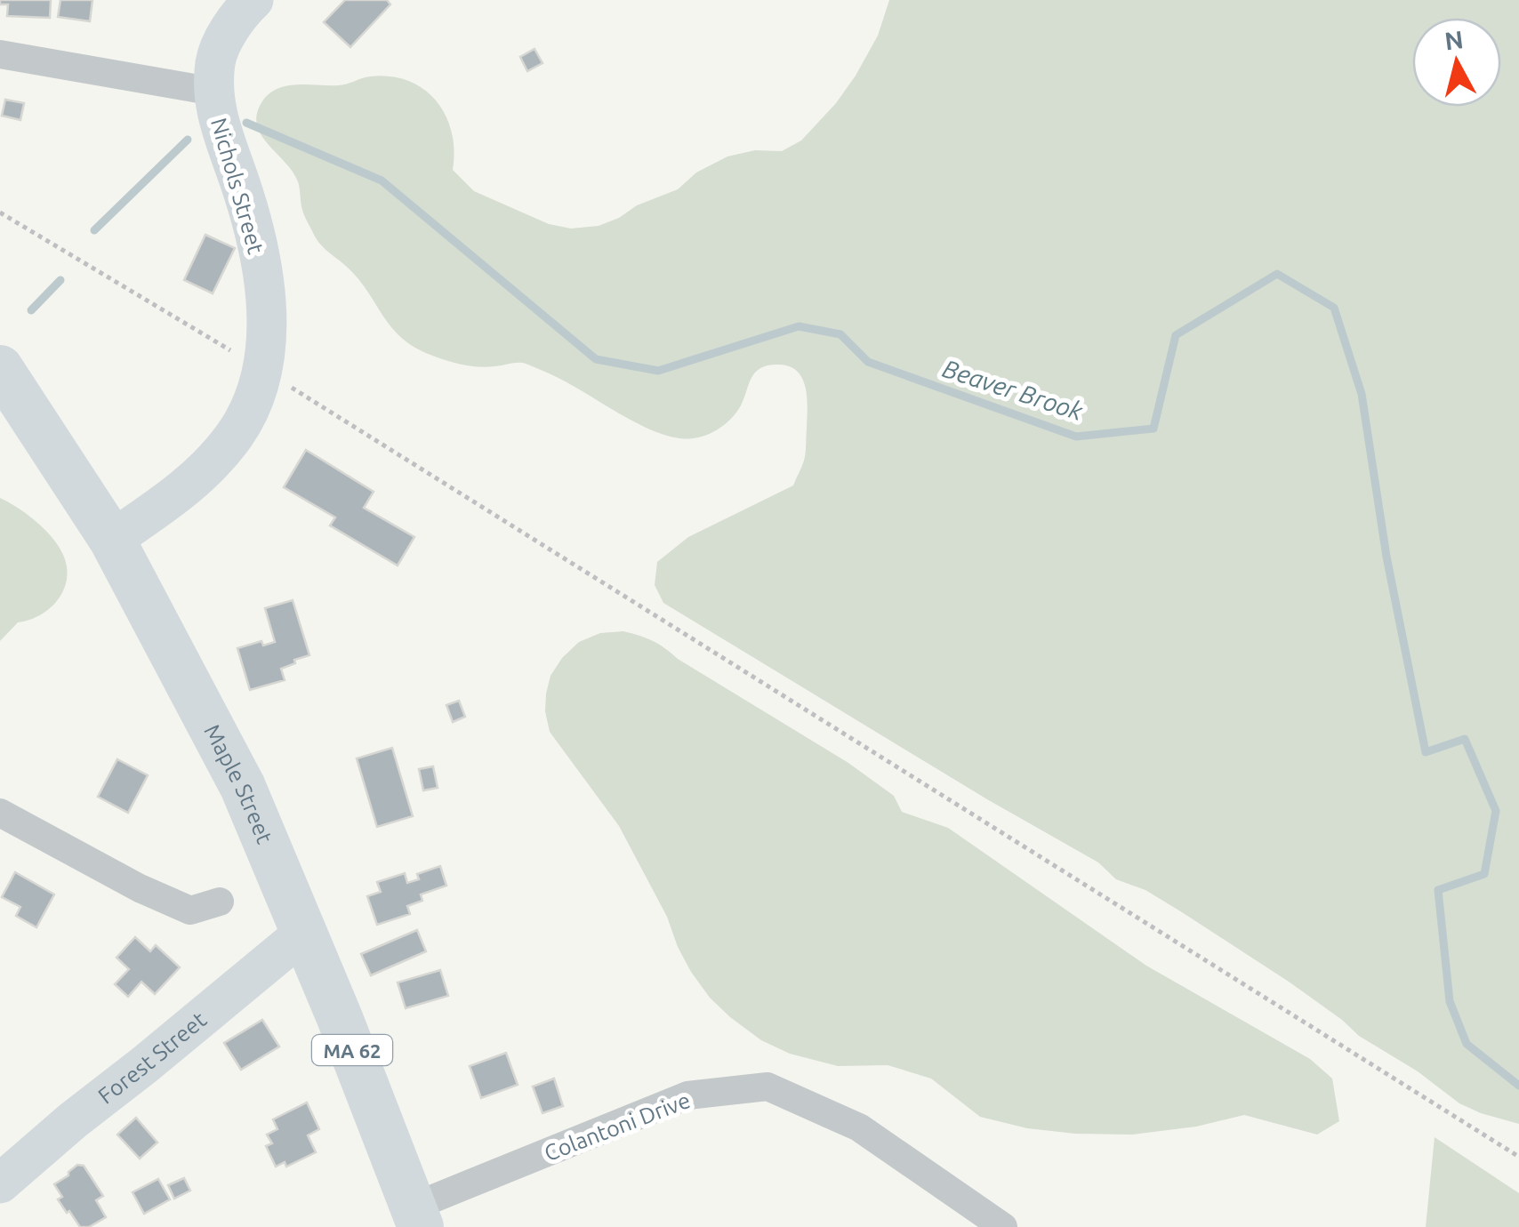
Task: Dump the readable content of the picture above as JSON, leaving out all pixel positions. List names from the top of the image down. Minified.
{"streets":{"main road":["Maple Street","MA 62"],"street":["Nichols Street","Forest Street","Colantoni Drive"]},"crossings":[["Nichols Street","Maple Street"],["Maple Street","Forest Street"],["Maple Street","Colantoni Drive"]],"water":["Beaver Brook"],"north":"top"}
